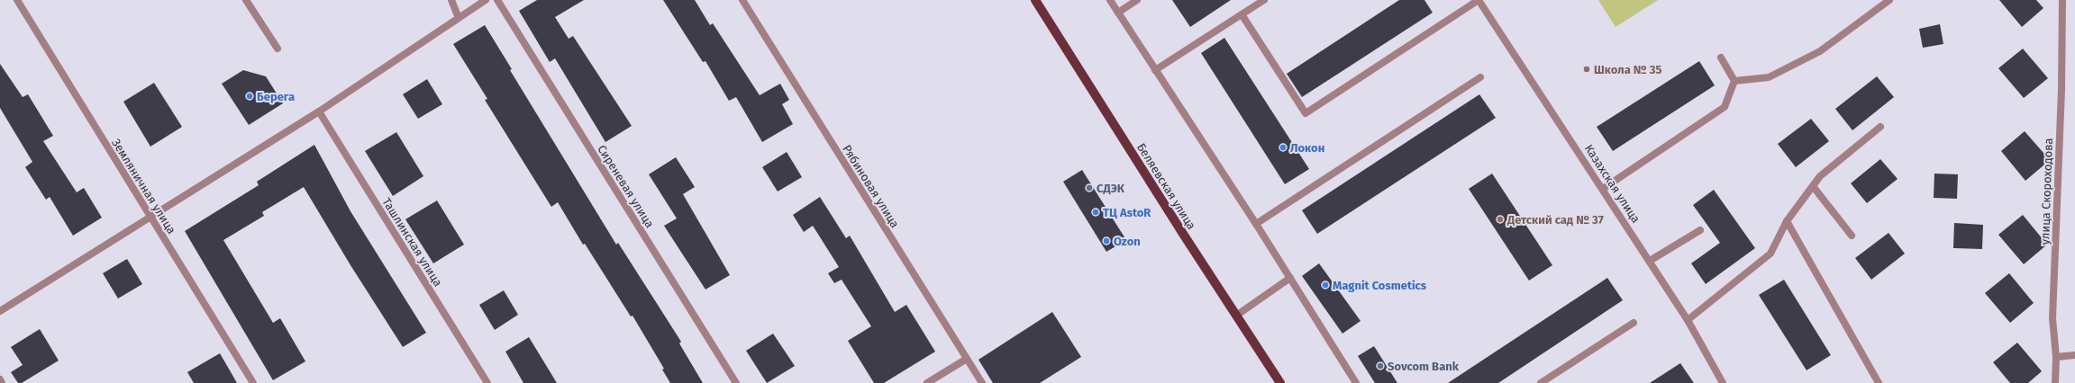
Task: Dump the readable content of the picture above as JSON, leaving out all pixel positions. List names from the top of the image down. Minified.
{"streets":{"main road":["Беляевская улица"],"street":["Казахская улица","Земляничная улица","Сиреневая улица","Рябиновая улица","улица Скороходова","Ташлинская улица"]},"places":["Школа № 35","Берега","Локон","СДЭК","ТЦ AstoR","Детский сад № 37","Ozon","Magnit Cosmetics","Sovcom Bank"]}
